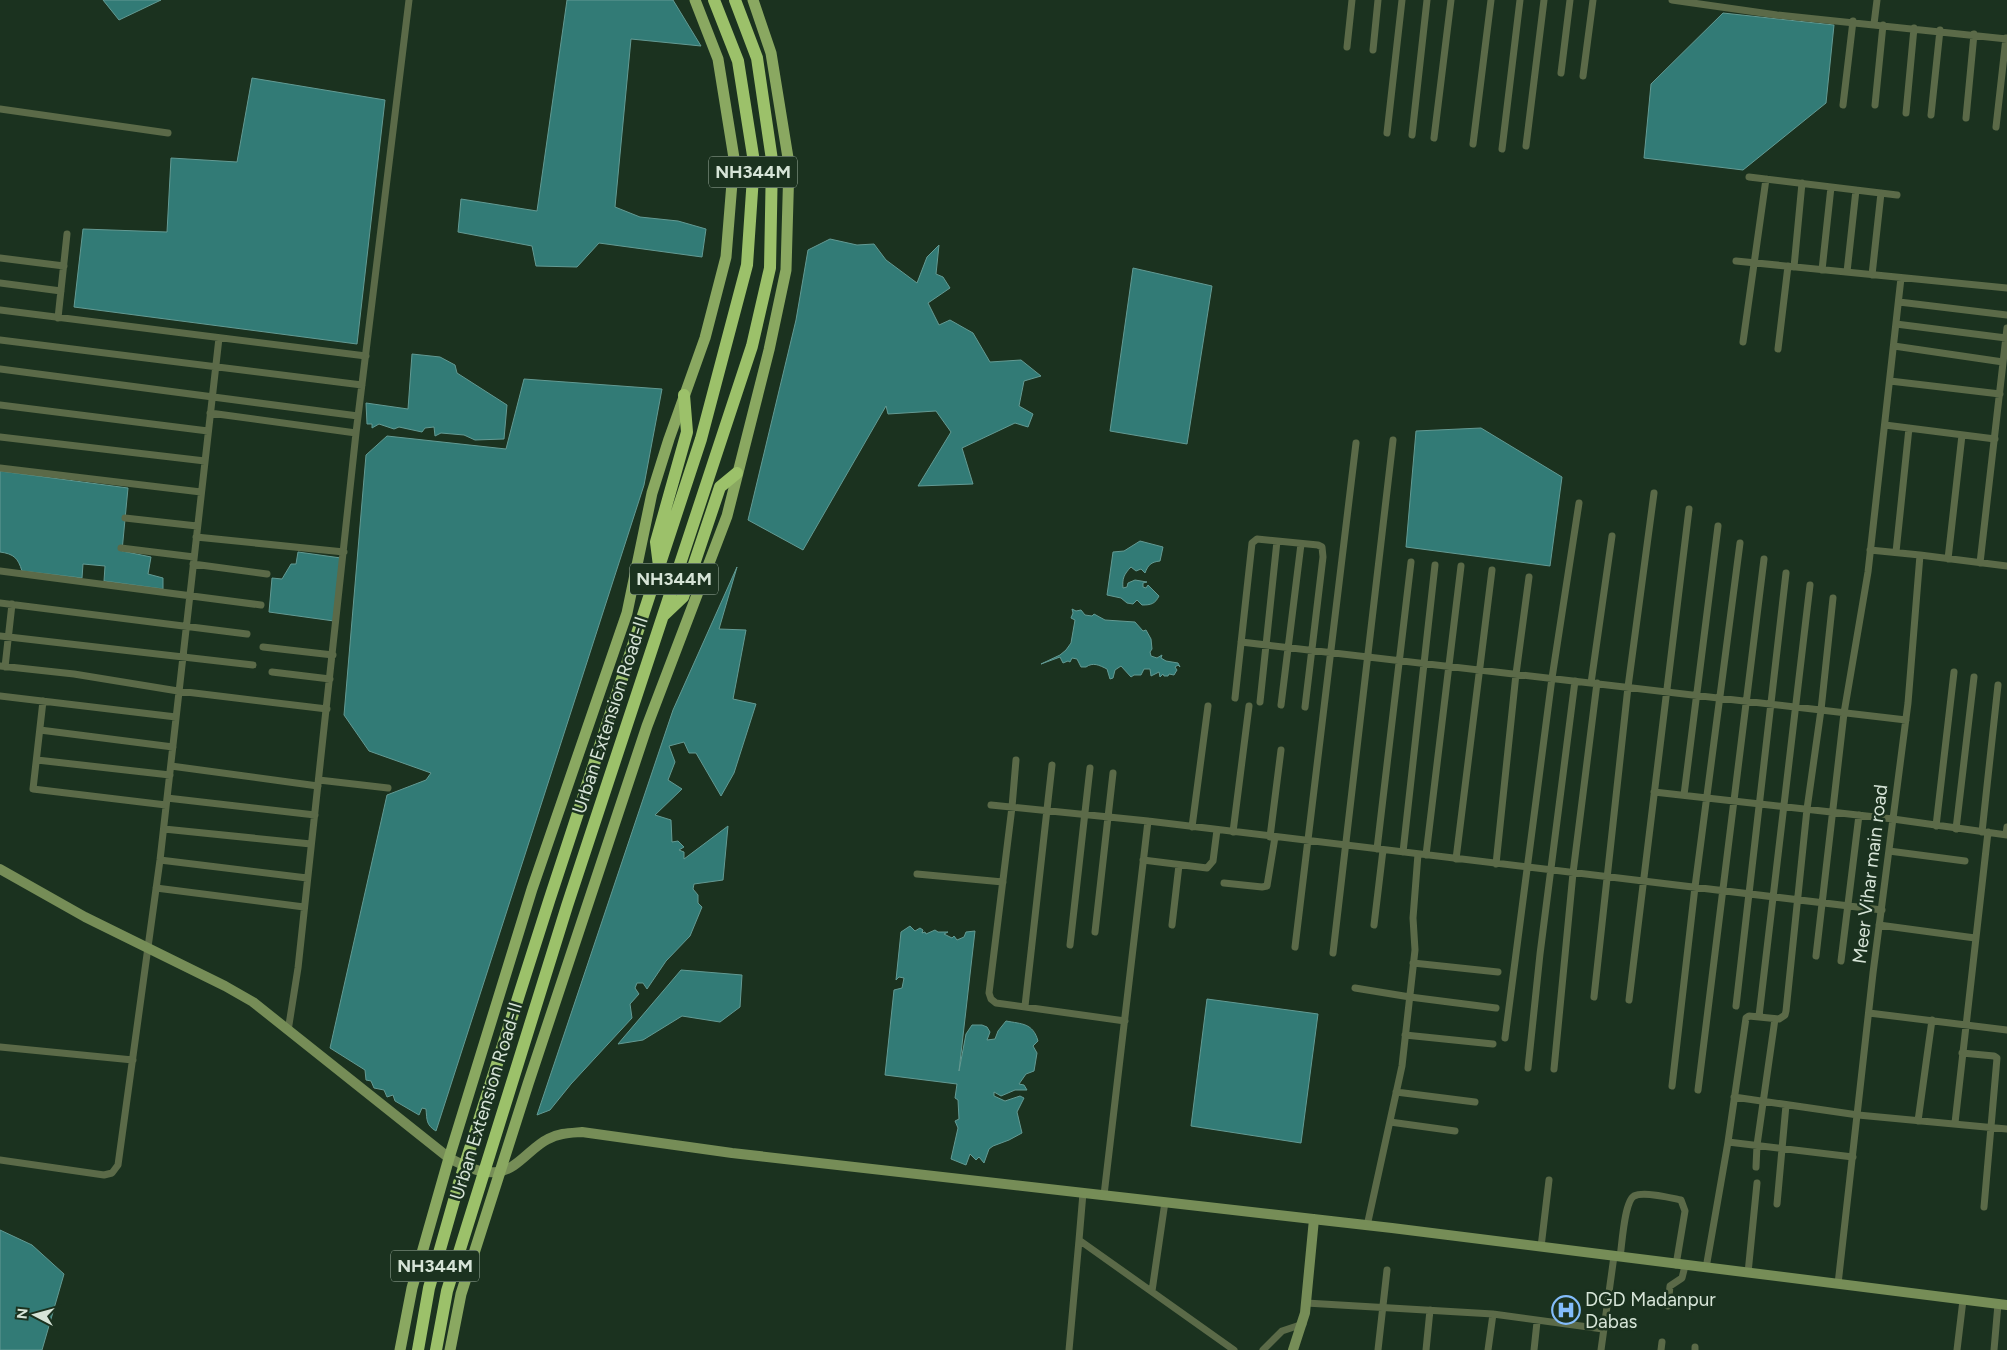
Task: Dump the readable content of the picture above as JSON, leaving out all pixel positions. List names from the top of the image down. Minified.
{"streets":{"highway":["NH344M","Urban Extension Road-II"],"street":["Meer Vihar main road"]},"places":{"hospital":["DGD Madanpur Dabas"]},"north":"left"}
